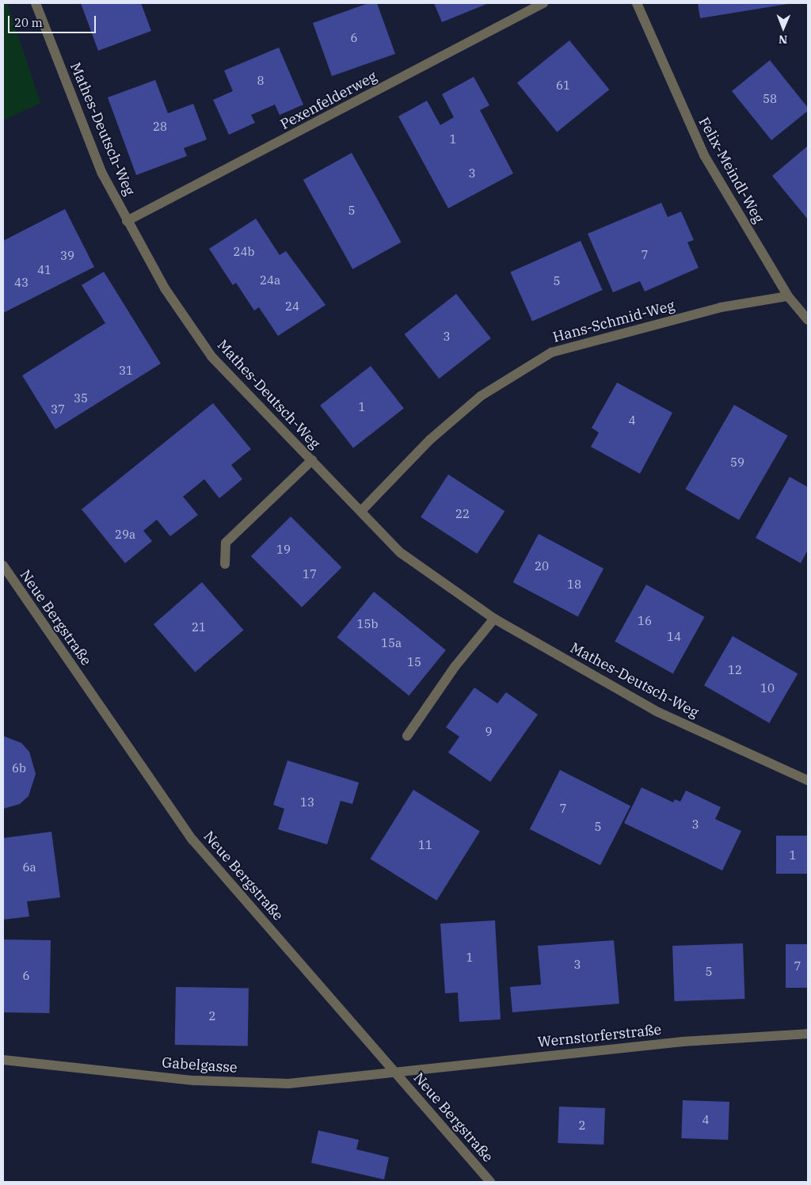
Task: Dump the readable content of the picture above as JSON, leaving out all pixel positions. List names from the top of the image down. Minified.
{"streets":{"street":["Pexenfelderweg","Mathes-Deutsch-Weg","Felix-Meindl-Weg","Hans-Schmid-Weg","Neue Bergstraße","Wernstorferstraße","Gabelgasse"]},"crossings":[["Pexenfelderweg","Mathes-Deutsch-Weg"],["Mathes-Deutsch-Weg","Hans-Schmid-Weg"],["Felix-Meindl-Weg","Hans-Schmid-Weg"],["Neue Bergstraße","Wernstorferstraße"],["Neue Bergstraße","Gabelgasse"],["Wernstorferstraße","Gabelgasse"]],"house_numbers":["6","8","61","58","28","1","3","5","24b","7","39","41","24a","5","43","24","3","31","35","1","37","4","59","22","29a","19","20","17","18","16","15b","21","14","15a","15","12","10","9","6b","13","7","3","5","11","1","6a","1","3","7","5","6","2","4","2"],"scale_bar":"20 m","north":"bottom"}
